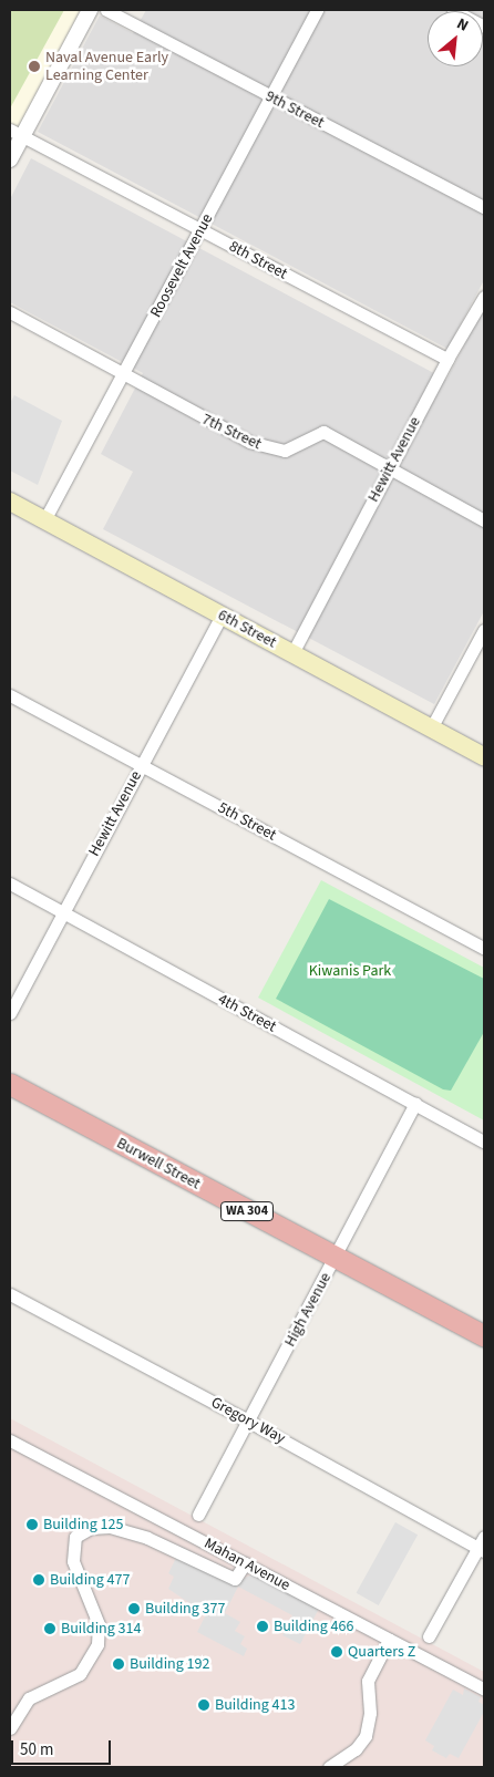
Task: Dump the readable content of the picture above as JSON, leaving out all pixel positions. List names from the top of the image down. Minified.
{"streets":{"highway":["Burwell Street","WA 304"],"main road":["6th Street"],"street":["9th Street","8th Street","Roosevelt Avenue","7th Street","Hewitt Avenue","5th Street","4th Street","High Avenue","Gregory Way","Mahan Avenue"]},"crossings":[["9th Street","Roosevelt Avenue"],["8th Street","Roosevelt Avenue"],["8th Street","Hewitt Avenue"],["Roosevelt Avenue","7th Street"],["Roosevelt Avenue","6th Street"],["7th Street","Hewitt Avenue"],["Hewitt Avenue","6th Street"],["Hewitt Avenue","5th Street"],["Hewitt Avenue","4th Street"],["4th Street","High Avenue"],["Burwell Street","High Avenue"],["High Avenue","Gregory Way"]],"parks":["Kiwanis Park"],"places":["Naval Avenue Early Learning Center","Building 125","Building 477","Building 377","Building 466","Building 314","Quarters Z","Building 192","Building 413"],"scale_bar":"50 m","north":"top right"}
